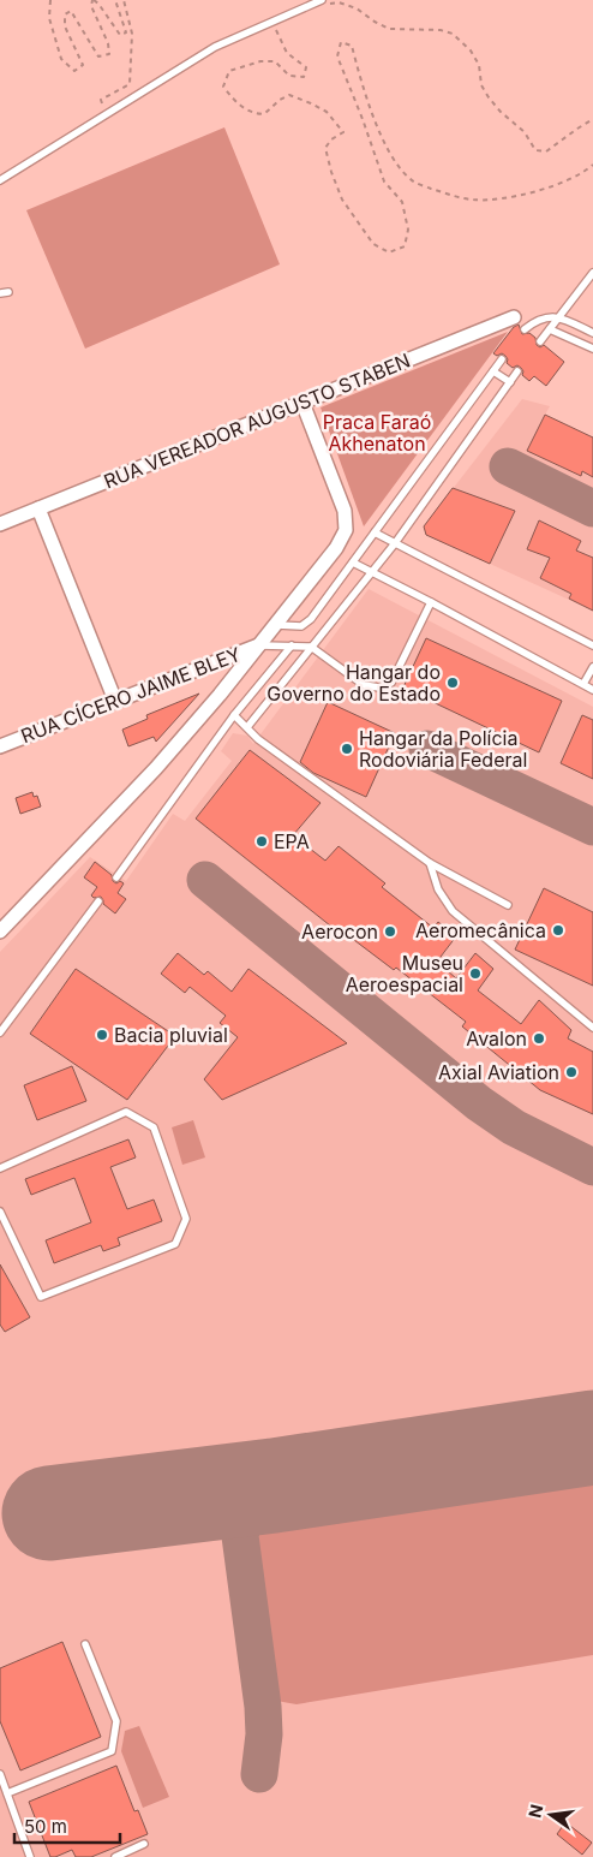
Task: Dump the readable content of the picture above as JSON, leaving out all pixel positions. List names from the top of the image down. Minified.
{"streets":{"street":["RUA VEREADOR AUGUSTO STABEN","RUA CÍCERO JAIME BLEY"]},"parks":["Praca Faraó Akhenaton"],"places":["Hangar do Governo do Estado","Hangar da Polícia Rodoviária Federal","EPA","Aeromecânica","Aerocon","Museu Aeroespacial","Bacia pluvial","Avalon","Axial Aviation"],"scale_bar":"50 m","north":"left"}
